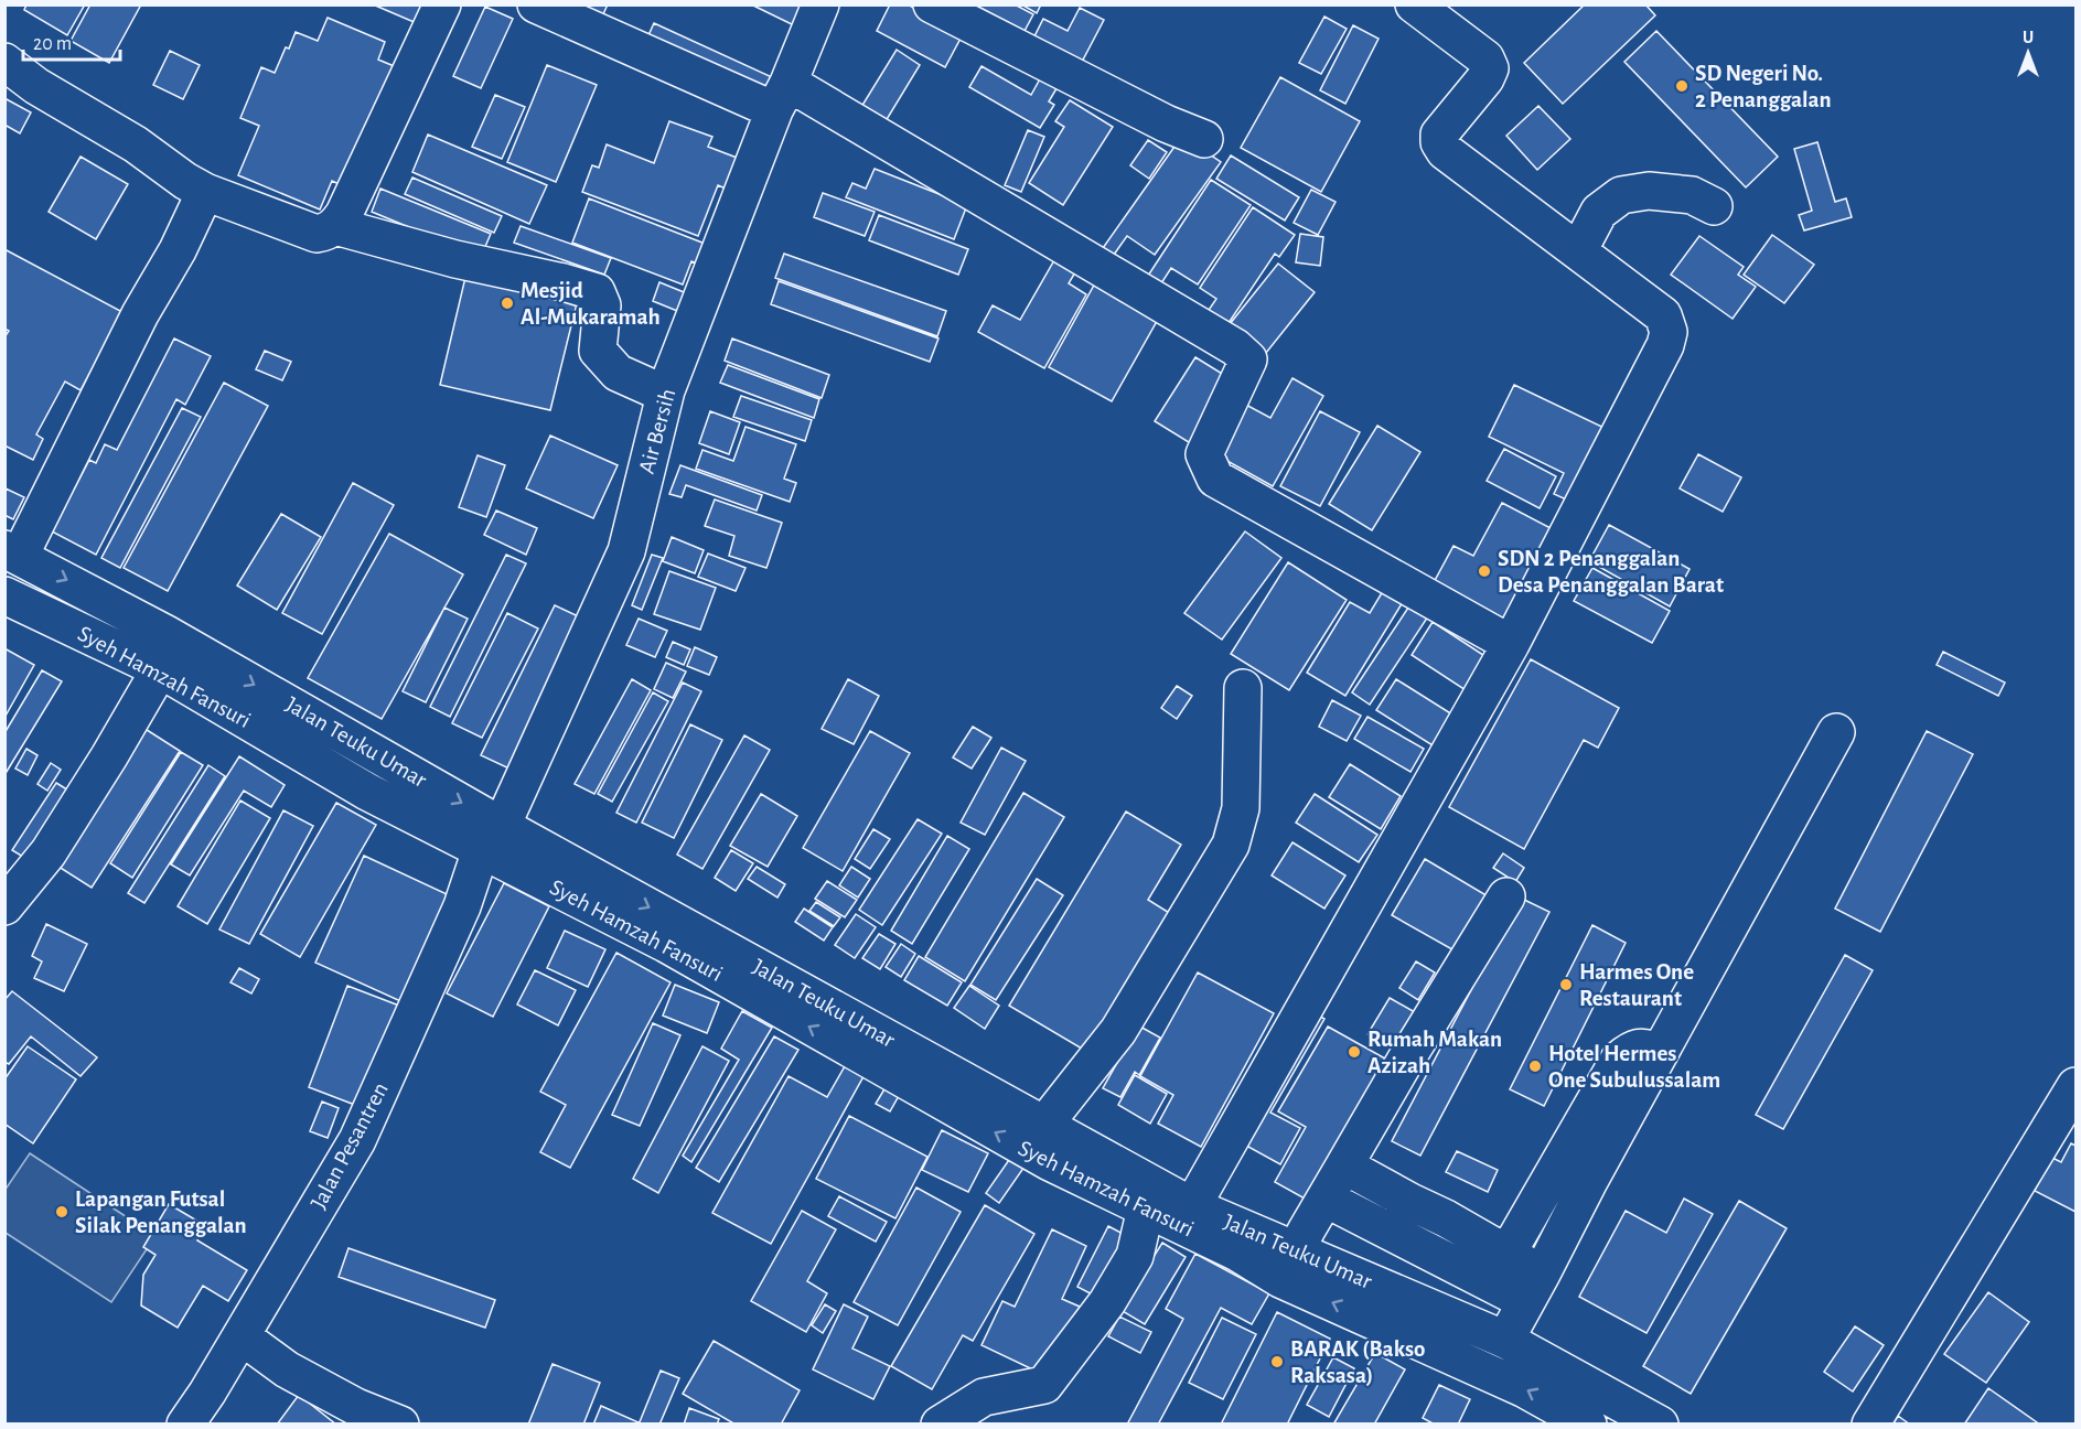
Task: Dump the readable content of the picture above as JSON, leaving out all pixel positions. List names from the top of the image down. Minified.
{"streets":{"main road":["Air Bersih","Syeh Hamzah Fansuri","Jalan Teuku Umar","Jalan Pesantren"]},"crossings":[["Air Bersih","Syeh Hamzah Fansuri"],["Air Bersih","Jalan Teuku Umar"],["Air Bersih","Jalan Pesantren"],["Syeh Hamzah Fansuri","Jalan Teuku Umar"],["Syeh Hamzah Fansuri","Jalan Pesantren"],["Jalan Teuku Umar","Jalan Pesantren"]],"one_way":["Jalan Teuku Umar"],"places":["SD Negeri No. 2 Penanggalan","Mesjid Al-Mukaramah","SDN 2 Penanggalan Desa Penanggalan Barat","Harmes One Restaurant","Rumah Makan Azizah","Hotel Hermes One Subulussalam","Lapangan Futsal Silak Penanggalan","BARAK (Bakso Raksasa)"],"scale_bar":"20 m","north":"top"}
